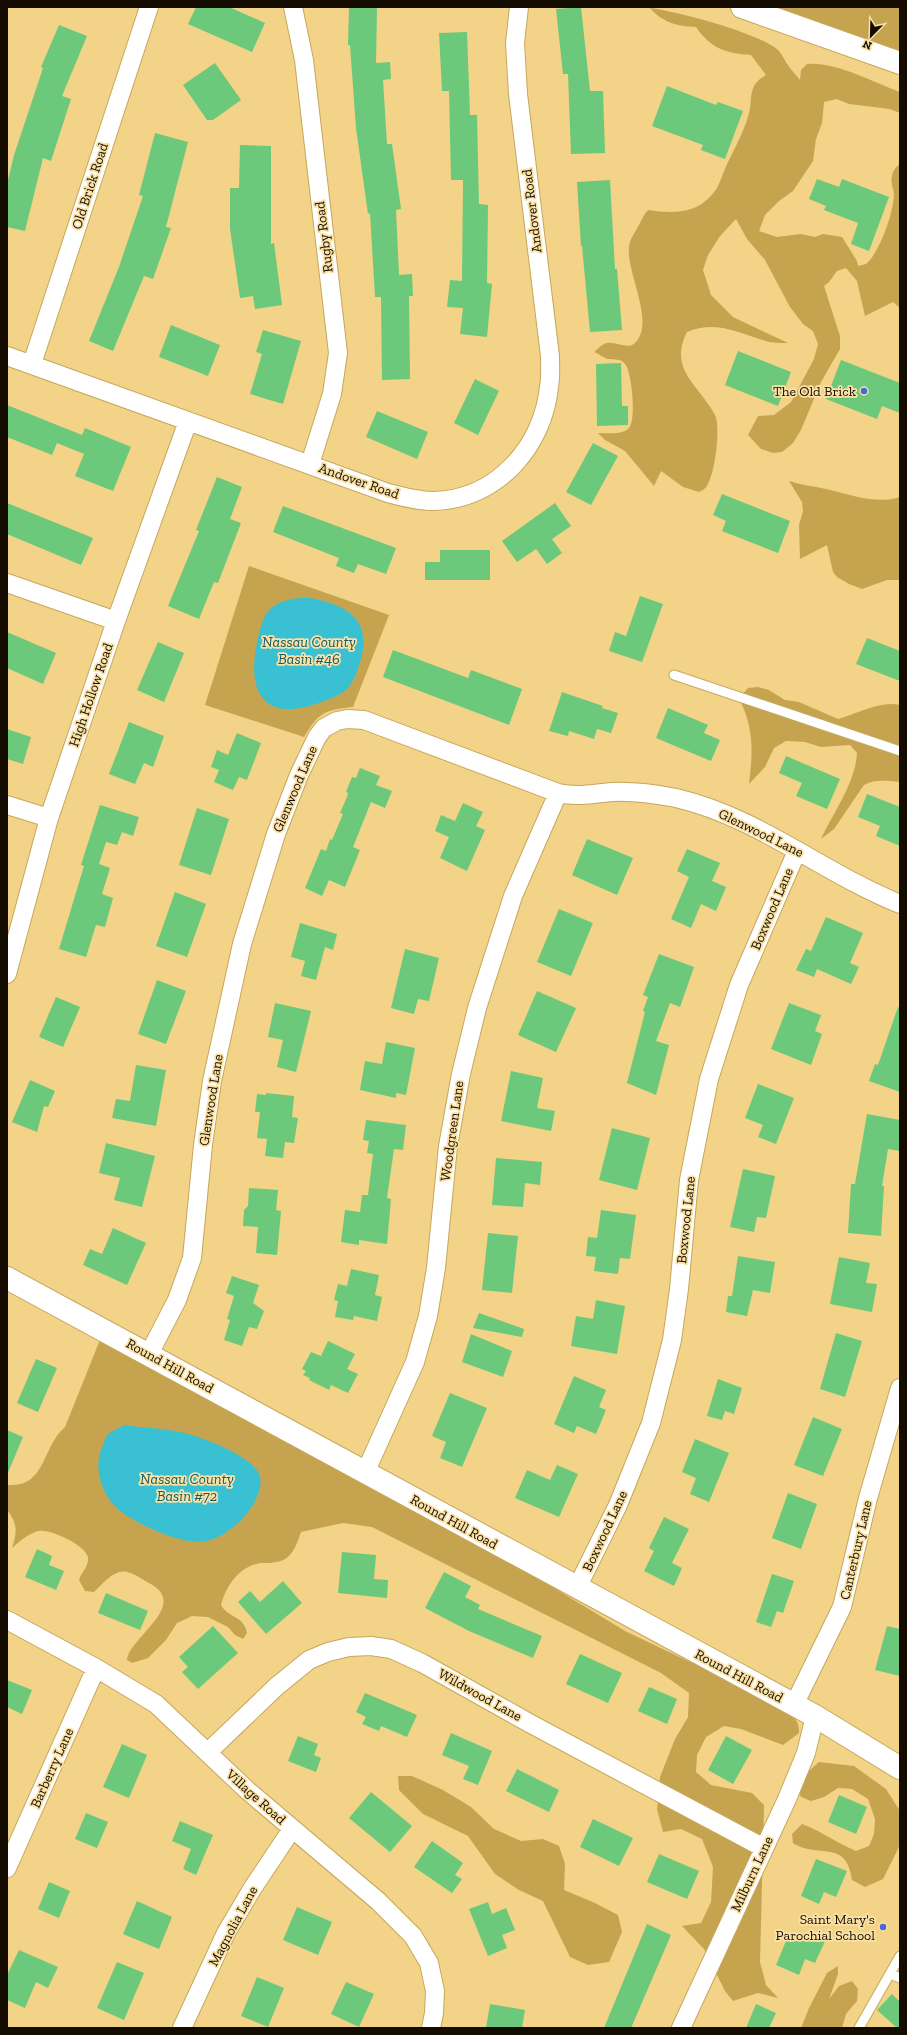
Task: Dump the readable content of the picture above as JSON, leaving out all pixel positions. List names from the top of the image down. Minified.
{"streets":{"street":["Old Brick Road","Andover Road","Rugby Road","High Hollow Road","Glenwood Lane","Boxwood Lane","Woodgreen Lane","Round Hill Road","Canterbury Lane","Wildwood Lane","Barberry Lane","Village Road","Milburn Lane","Magnolia Lane"]},"crossings":[["Old Brick Road","Andover Road"],["Andover Road","Rugby Road"],["Andover Road","High Hollow Road"],["Glenwood Lane","Boxwood Lane"],["Glenwood Lane","Woodgreen Lane"],["Glenwood Lane","Round Hill Road"],["Boxwood Lane","Round Hill Road"],["Woodgreen Lane","Round Hill Road"],["Round Hill Road","Canterbury Lane"],["Round Hill Road","Milburn Lane"],["Wildwood Lane","Village Road"],["Wildwood Lane","Milburn Lane"],["Barberry Lane","Village Road"],["Village Road","Magnolia Lane"]],"water":["Nassau County Basin #46","Nassau County Basin #72"],"places":["The Old Brick","Saint Mary's Parochial School"],"north":"bottom left"}
